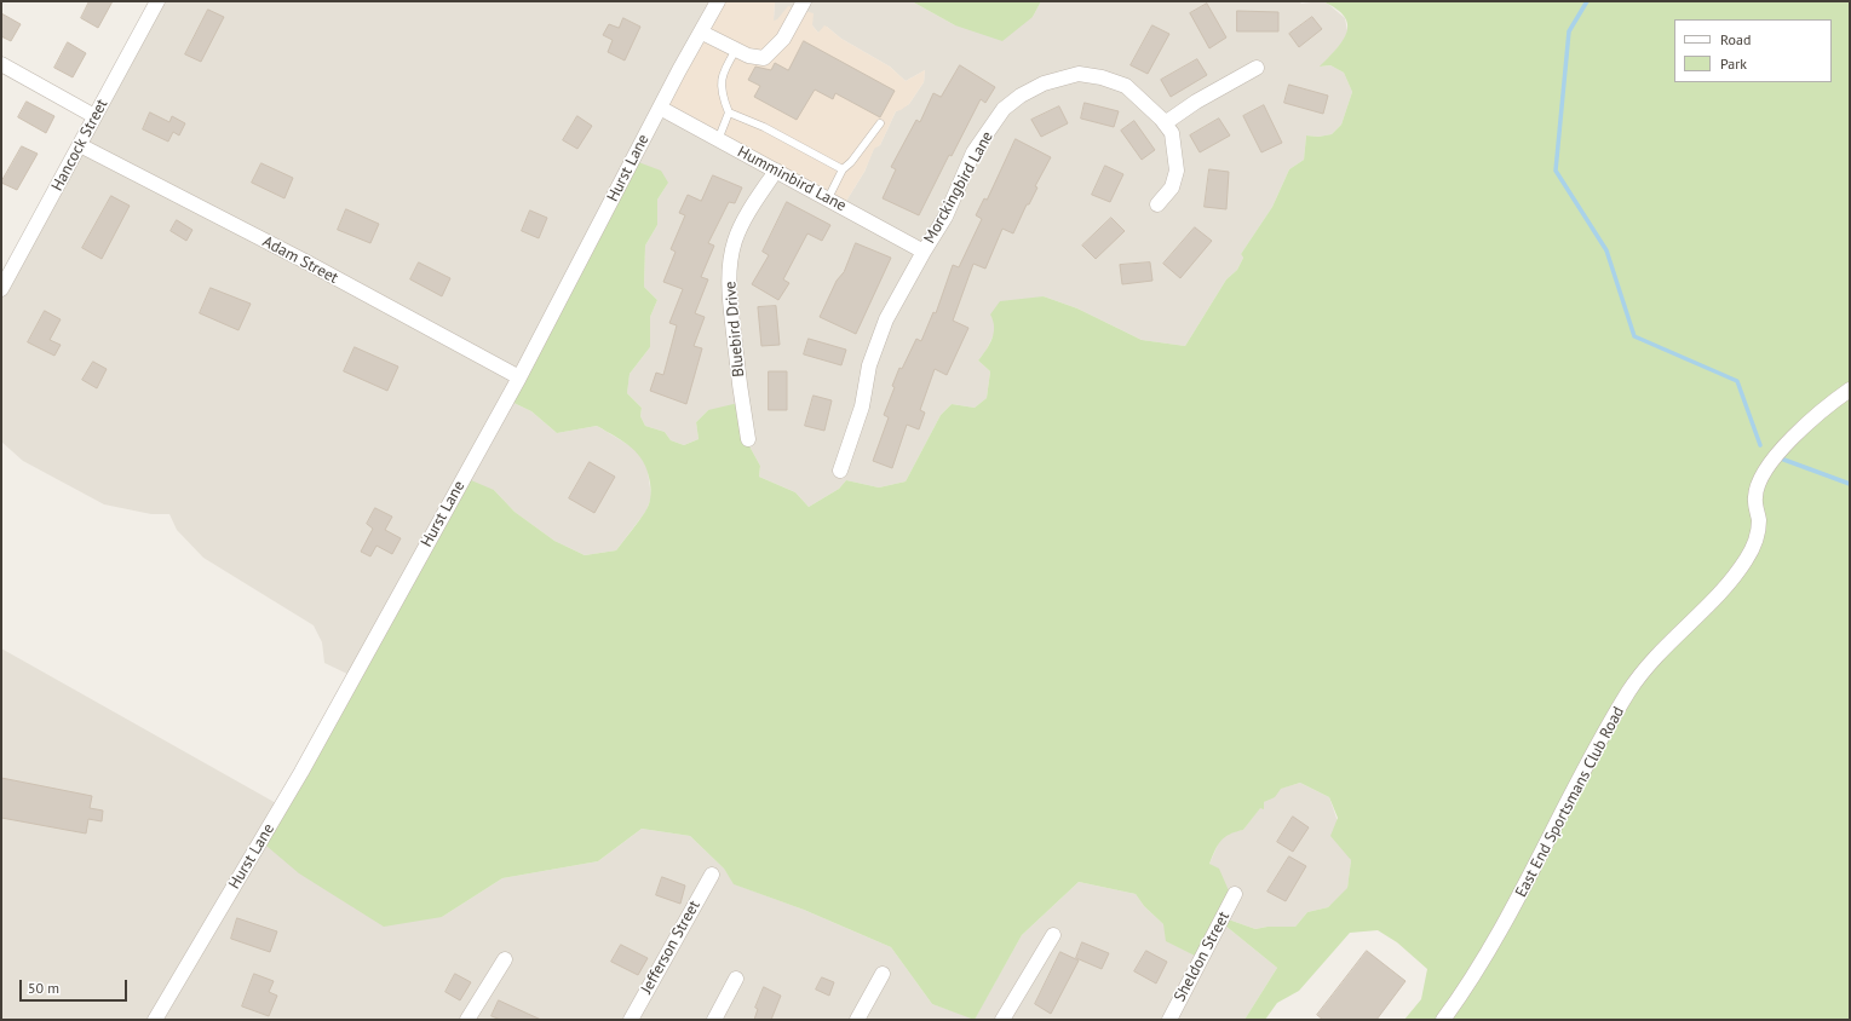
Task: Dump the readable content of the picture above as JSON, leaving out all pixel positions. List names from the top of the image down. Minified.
{"streets":{"street":["Hancock Street","Hurst Lane","Humminbird Lane","Morckingbird Lane","Adam Street","Bluebird Drive","East End Sportsmans Club Road","Jefferson Street","Sheldon Street"]},"crossings":[["Hancock Street","Adam Street"],["Hurst Lane","Humminbird Lane"],["Hurst Lane","Adam Street"],["Humminbird Lane","Morckingbird Lane"],["Humminbird Lane","Bluebird Drive"]],"legend":["Road","Park"],"scale_bar":"50 m"}
